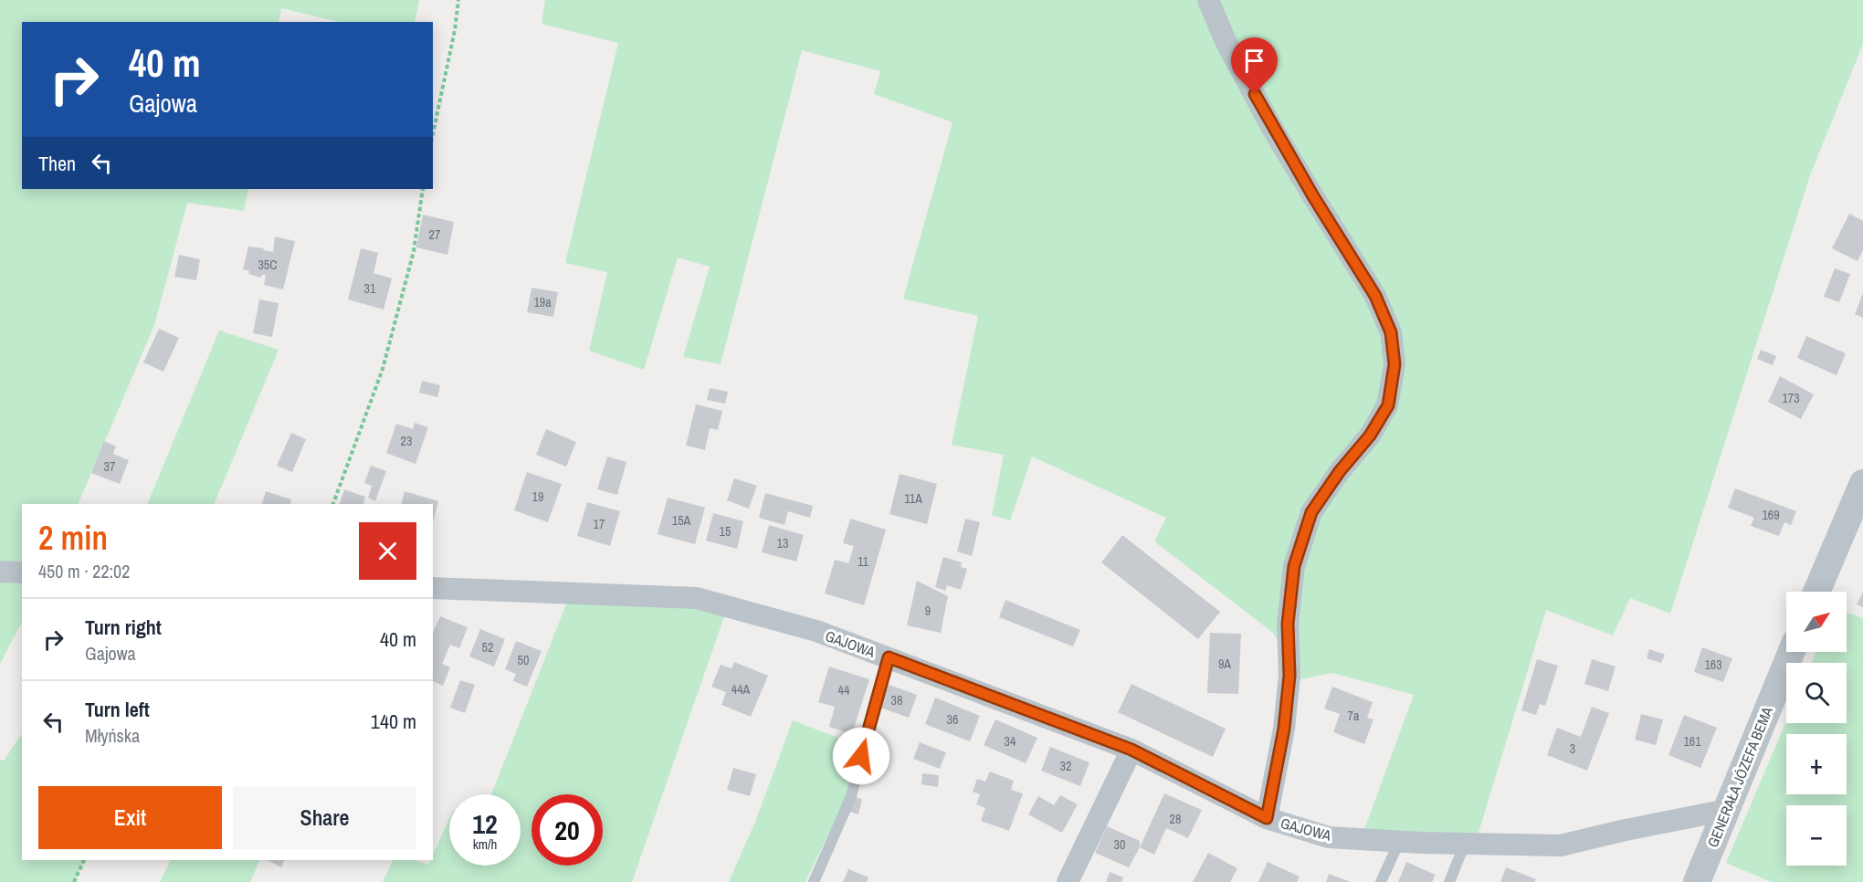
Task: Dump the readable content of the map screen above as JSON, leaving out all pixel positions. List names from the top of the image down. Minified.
{"streets":{"street":["GAJOWA","GENERAŁA JÓZEFA BEMA"]},"crossings":[["GAJOWA","GENERAŁA JÓZEFA BEMA"]],"house_numbers":["27","35C","31","19a","173","23","37","19","11A","169","15A","17","15","13","11","9","52","50","9A","163","44A","44","38","7a","36","34","161","3","32","28","30"],"north":"top right","page":{"turn":["40 m","Gajowa"],"then":"Then","heading":["2 min","450 m · 22:02"],"map_buttons":["+","−"],"list":[{"name":"Turn right","note":"Gajowa","value":"40 m"},{"name":"Turn left","note":"Młyńska","value":"140 m"}],"buttons":["Exit","Share"],"speed":"12 km/h","limit":"20"}}
